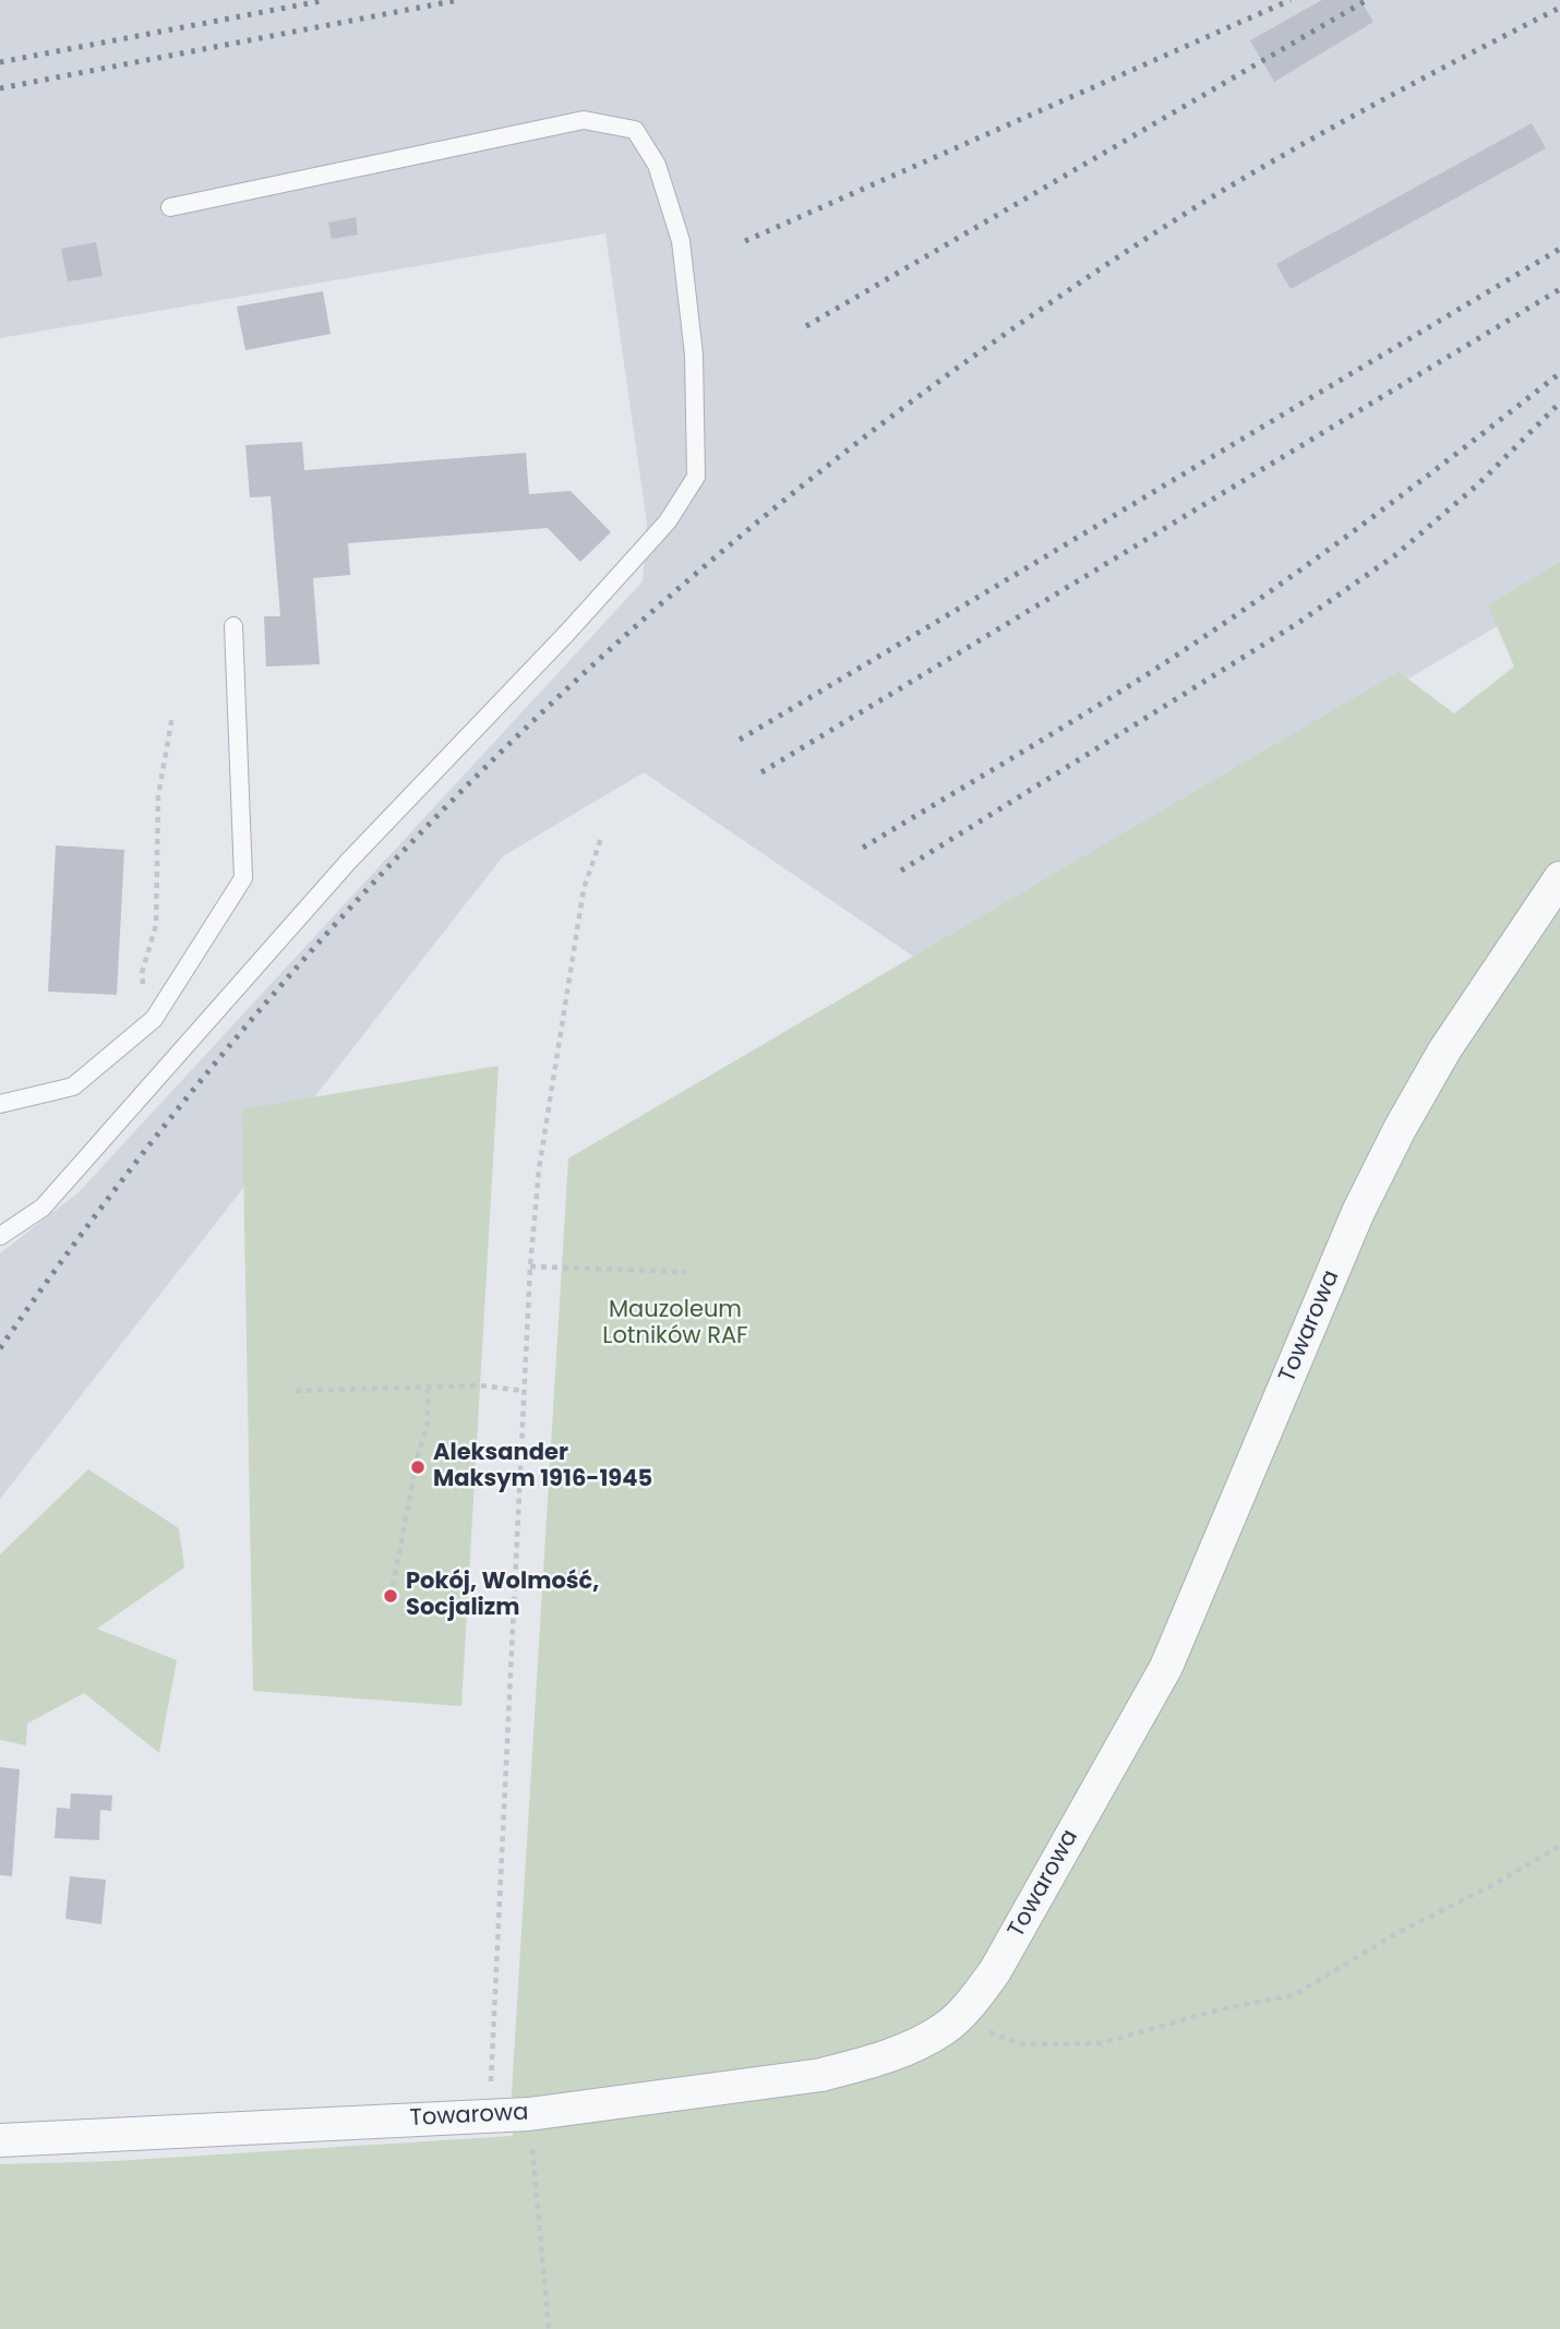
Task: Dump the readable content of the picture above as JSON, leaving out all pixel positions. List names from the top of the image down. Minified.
{"streets":{"street":["Towarowa"]},"parks":["Mauzoleum Lotników RAF"],"places":["Aleksander Maksym 1916-1945","Pokój, Wolmość, Socjalizm"]}
